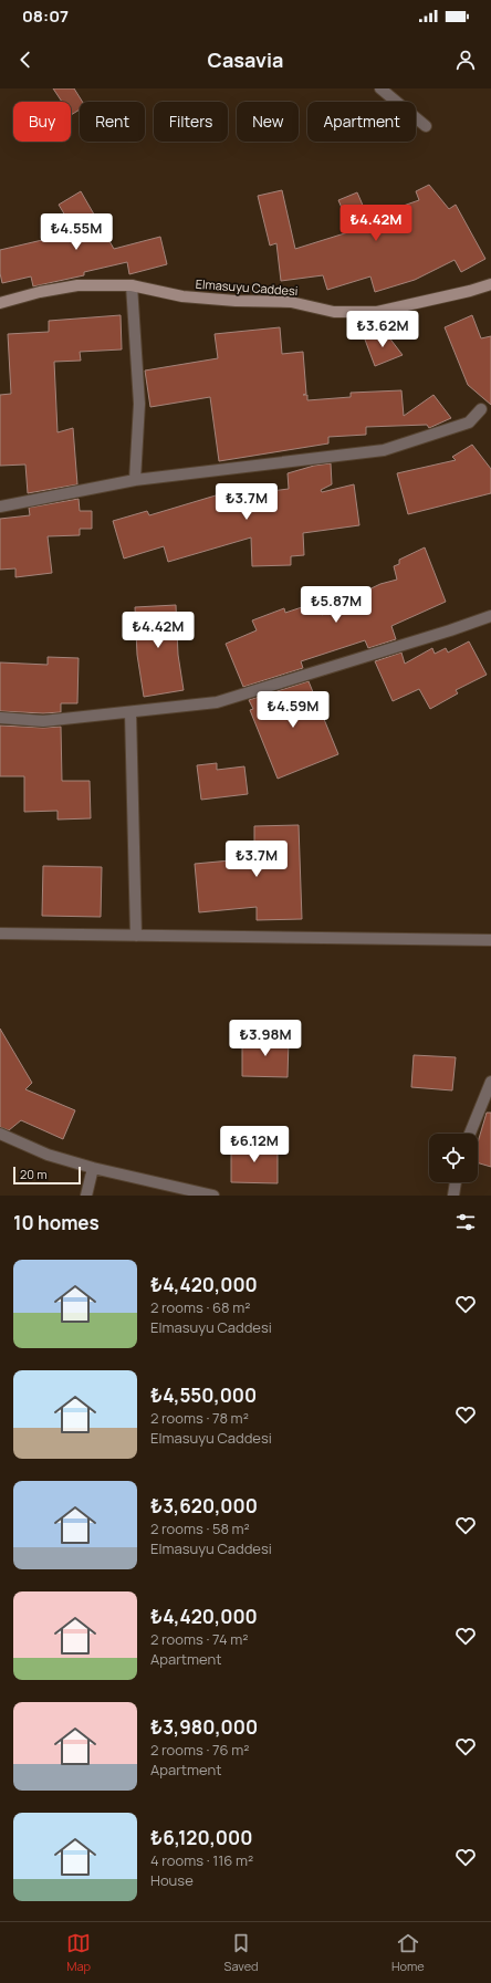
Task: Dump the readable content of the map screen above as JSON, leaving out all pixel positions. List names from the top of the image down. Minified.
{"streets":{"street":["Elmasuyu Caddesi"]},"scale_bar":"20 m","page":{"status":"08:07","header":"Casavia","chip":["Buy","Rent","Filters","New","Apartment"],"price":["₺4.42M","₺4.55M","₺3.62M","₺3.7M","₺5.87M","₺4.42M","₺4.59M","₺3.7M","₺3.98M","₺6.12M"],"scale":"20 m","heading":"10 homes","list":[{"name":"₺4,420,000","note":"2 rooms · 68 m² · Elmasuyu Caddesi"},{"name":"₺4,550,000","note":"2 rooms · 78 m² · Elmasuyu Caddesi"},{"name":"₺3,620,000","note":"2 rooms · 58 m² · Elmasuyu Caddesi"},{"name":"₺4,420,000","note":"2 rooms · 74 m² · Apartment"},{"name":"₺3,980,000","note":"2 rooms · 76 m² · Apartment"},{"name":"₺6,120,000","note":"4 rooms · 116 m² · House"}],"tabs":["Map","Saved","Home"]}}
